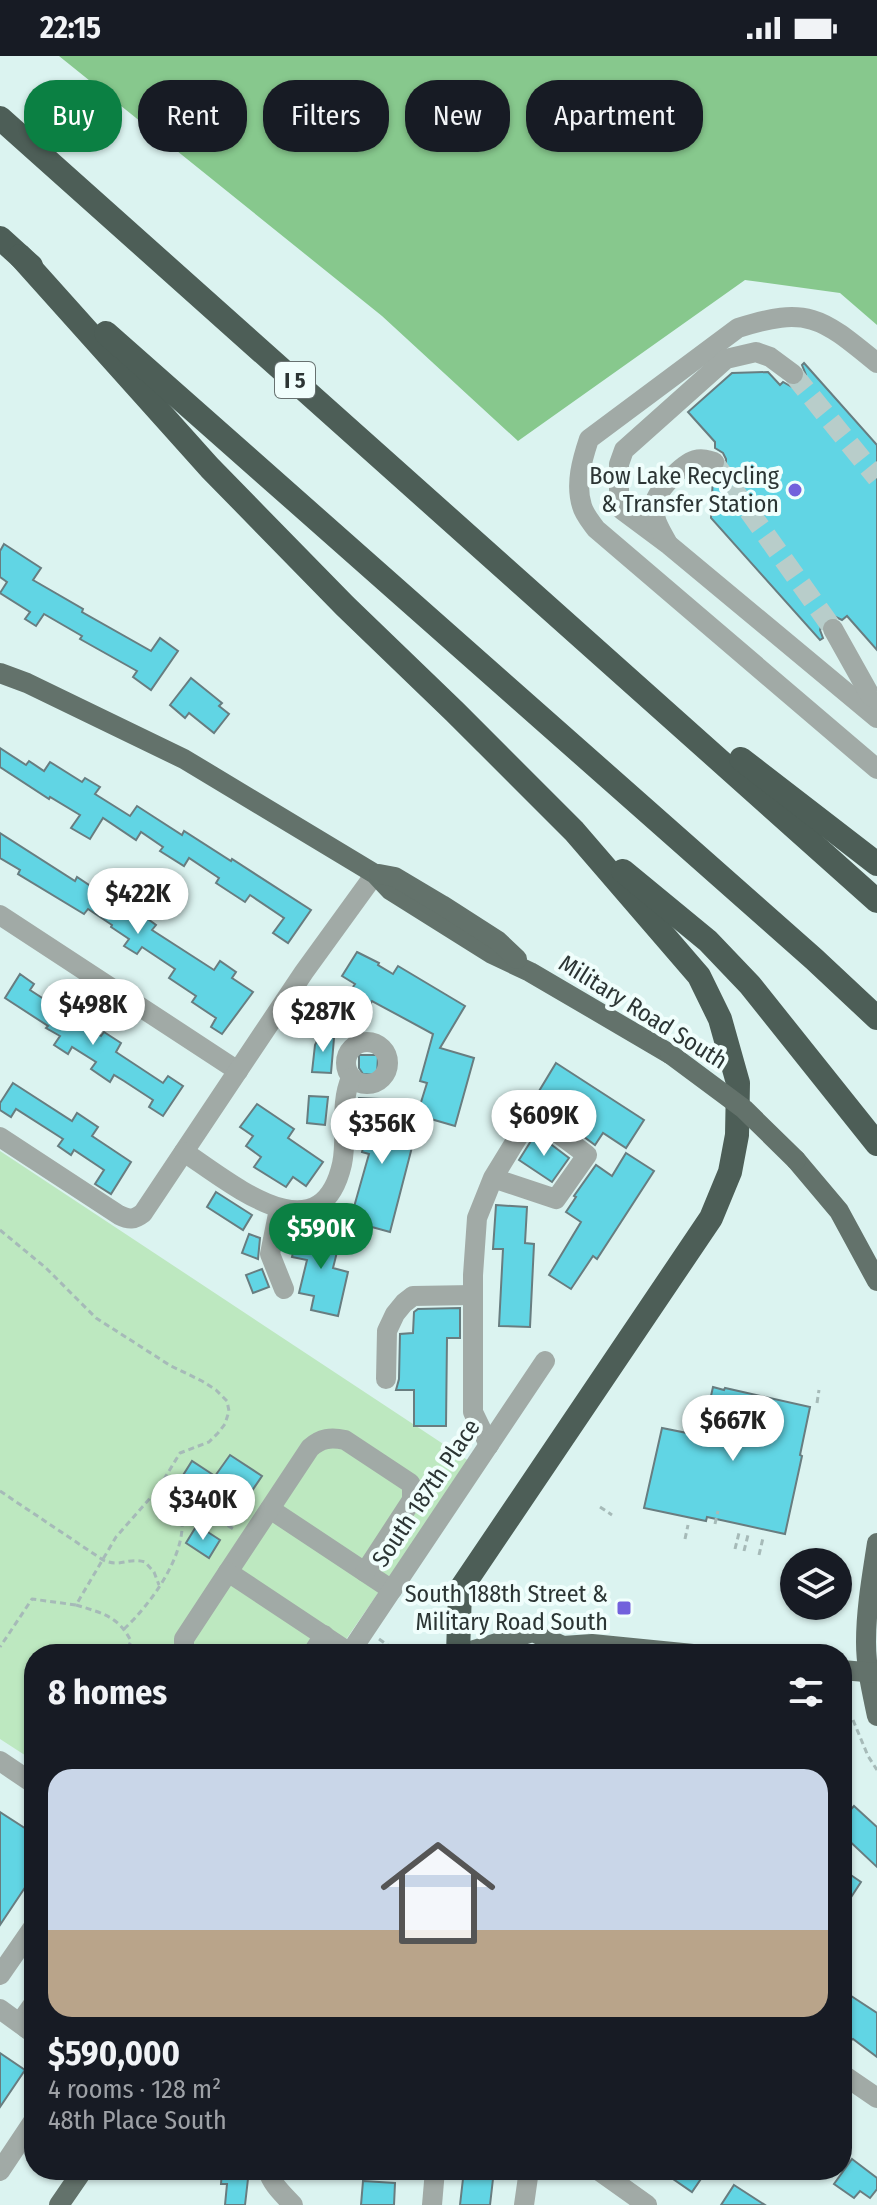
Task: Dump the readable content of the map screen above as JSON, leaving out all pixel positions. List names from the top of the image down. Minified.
{"streets":{"highway":["I 5"],"main road":["Military Road South"],"street":["South 187th Place"]},"places":{"other":["Bow Lake Recycling & Transfer Station"],"transit":["South 188th Street & Military Road South"]},"page":{"status":"22:15","chip":["Buy","Rent","Filters","New","Apartment"],"price":["$422K","$498K","$287K","$609K","$356K","$590K","$667K","$340K"],"heading":"8 homes","list":[{"name":"$590,000","note":"4 rooms · 128 m² · 48th Place South"}]}}
